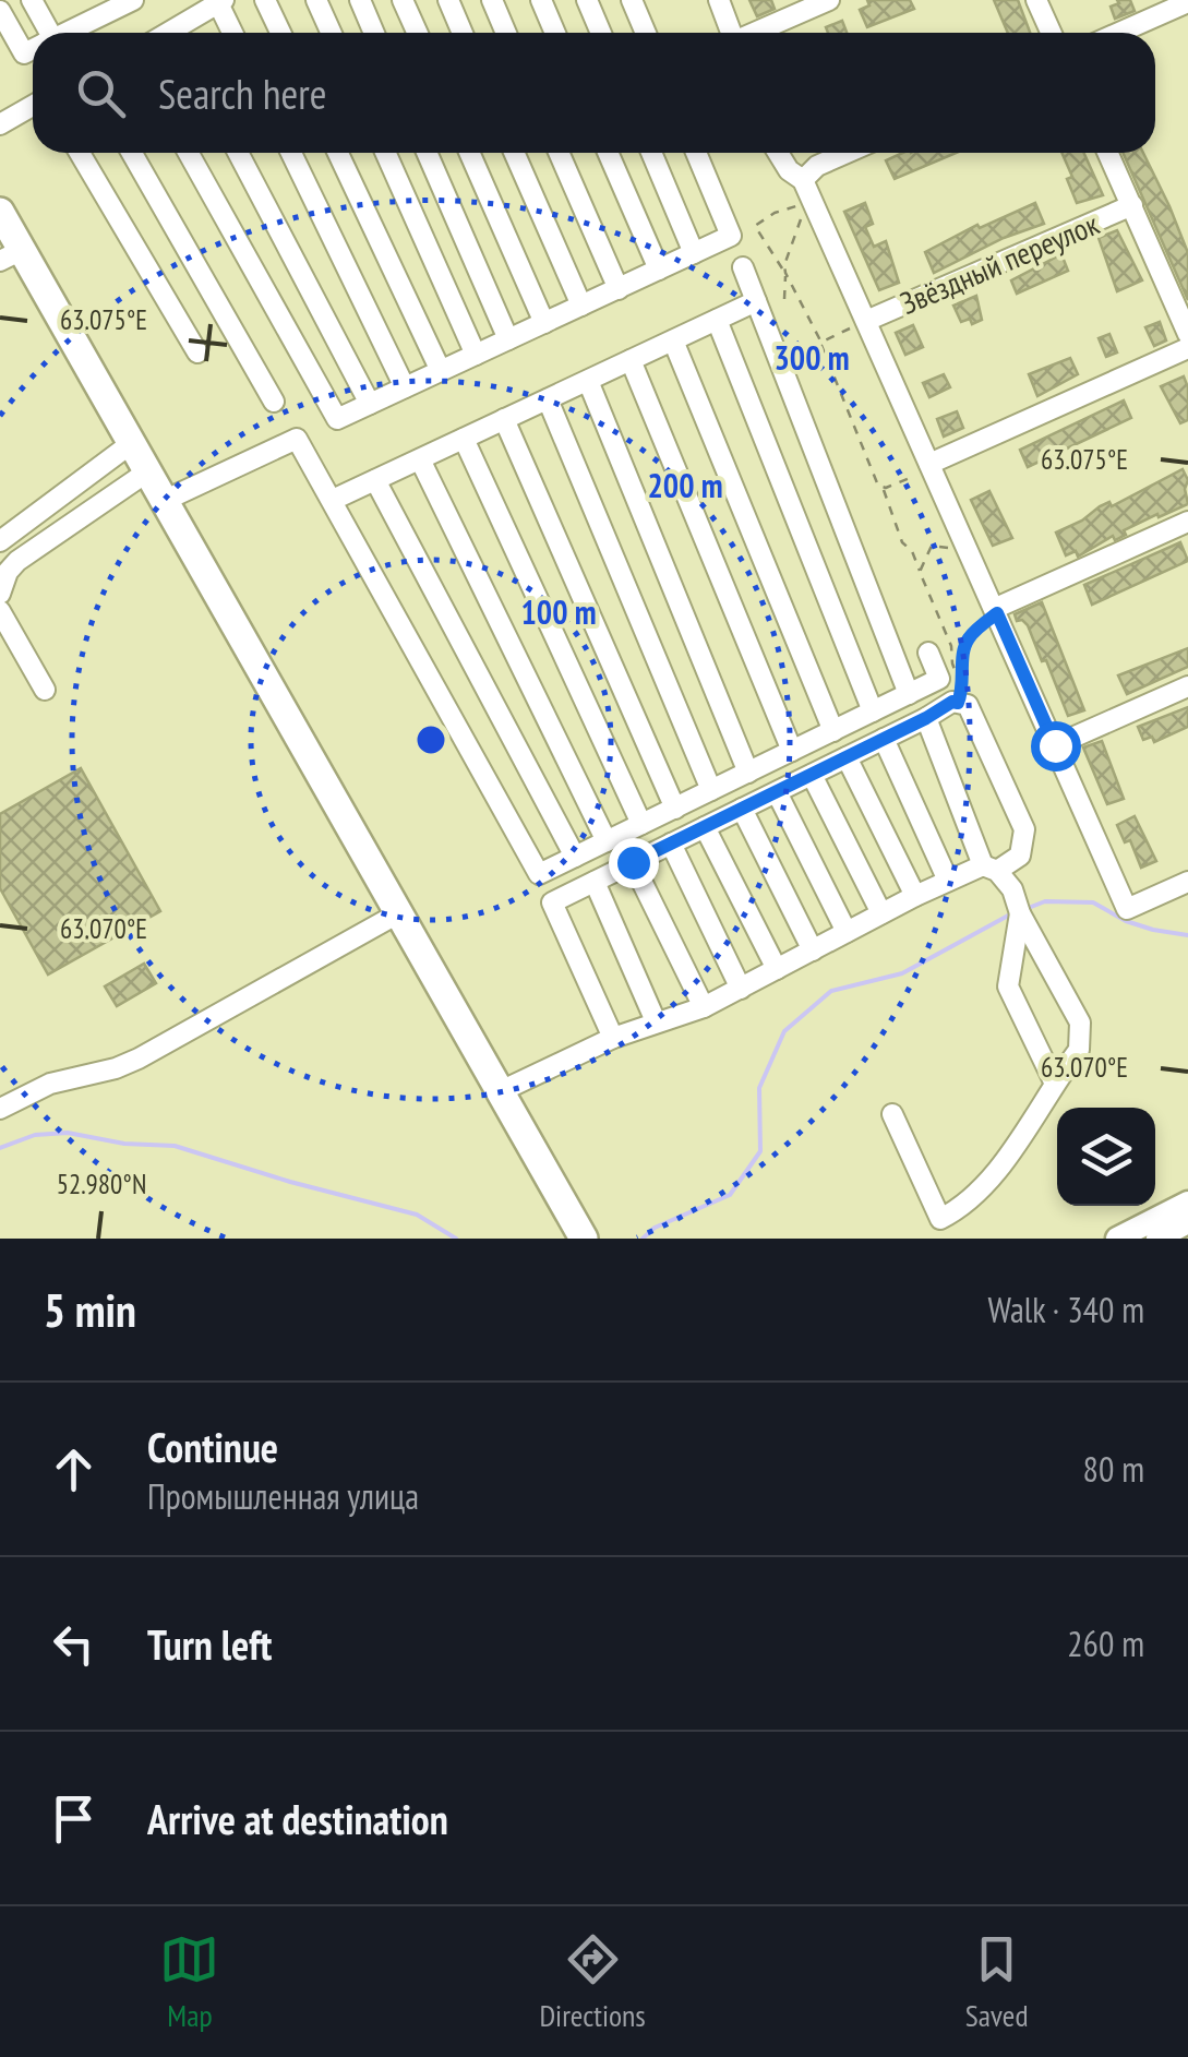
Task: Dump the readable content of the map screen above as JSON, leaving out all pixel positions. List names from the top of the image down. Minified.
{"streets":{"lane":["Звёздный переулок"]},"page":{"search":"Search here","heading":["5 min","Walk · 340 m"],"list":[["Continue","Промышленная улица","80 m"],["Turn left","260 m"],"Arrive at destination"],"nav":["Map","Directions","Saved"]},"coordinates":["63.075°E","63.070°E","52.980°N"],"rings":["300 m","200 m","100 m"]}
